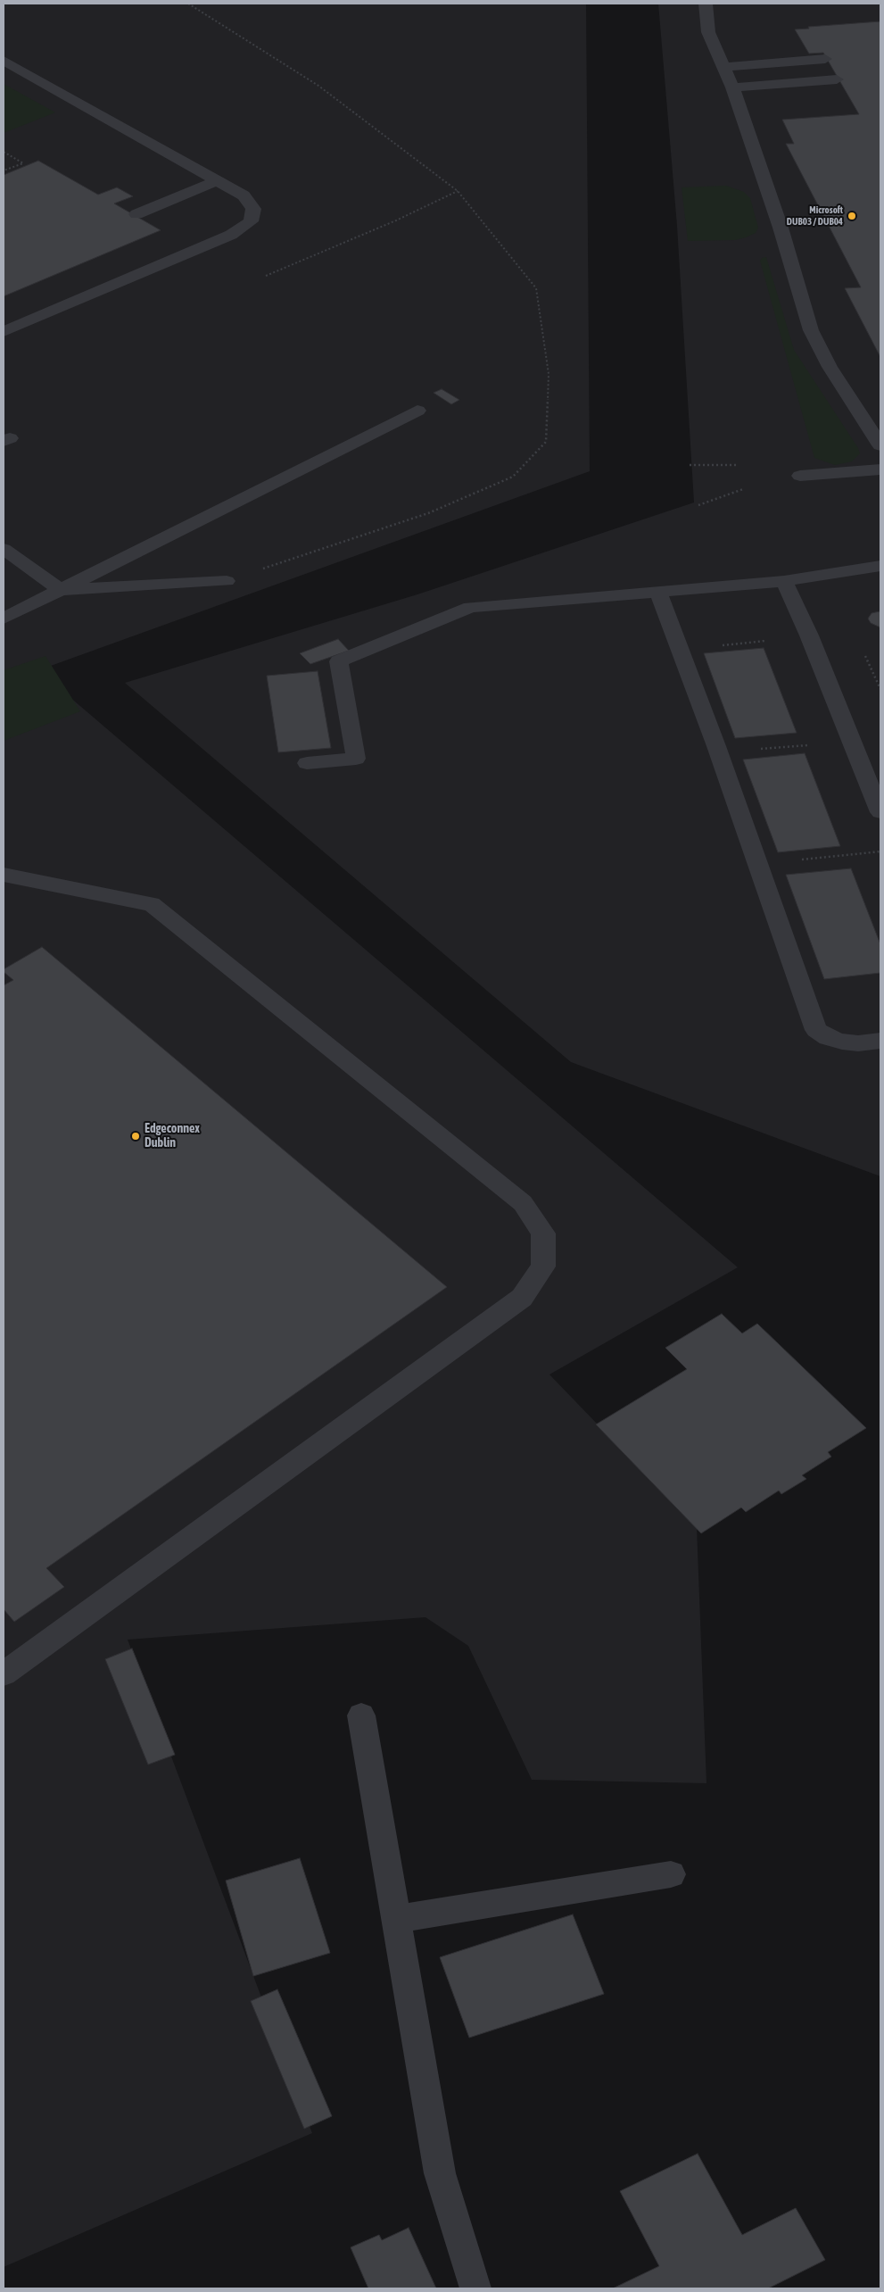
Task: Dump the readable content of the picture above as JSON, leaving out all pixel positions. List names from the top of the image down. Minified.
{"places":["Microsoft DUB03 / DUB04","Edgeconnex Dublin"]}
